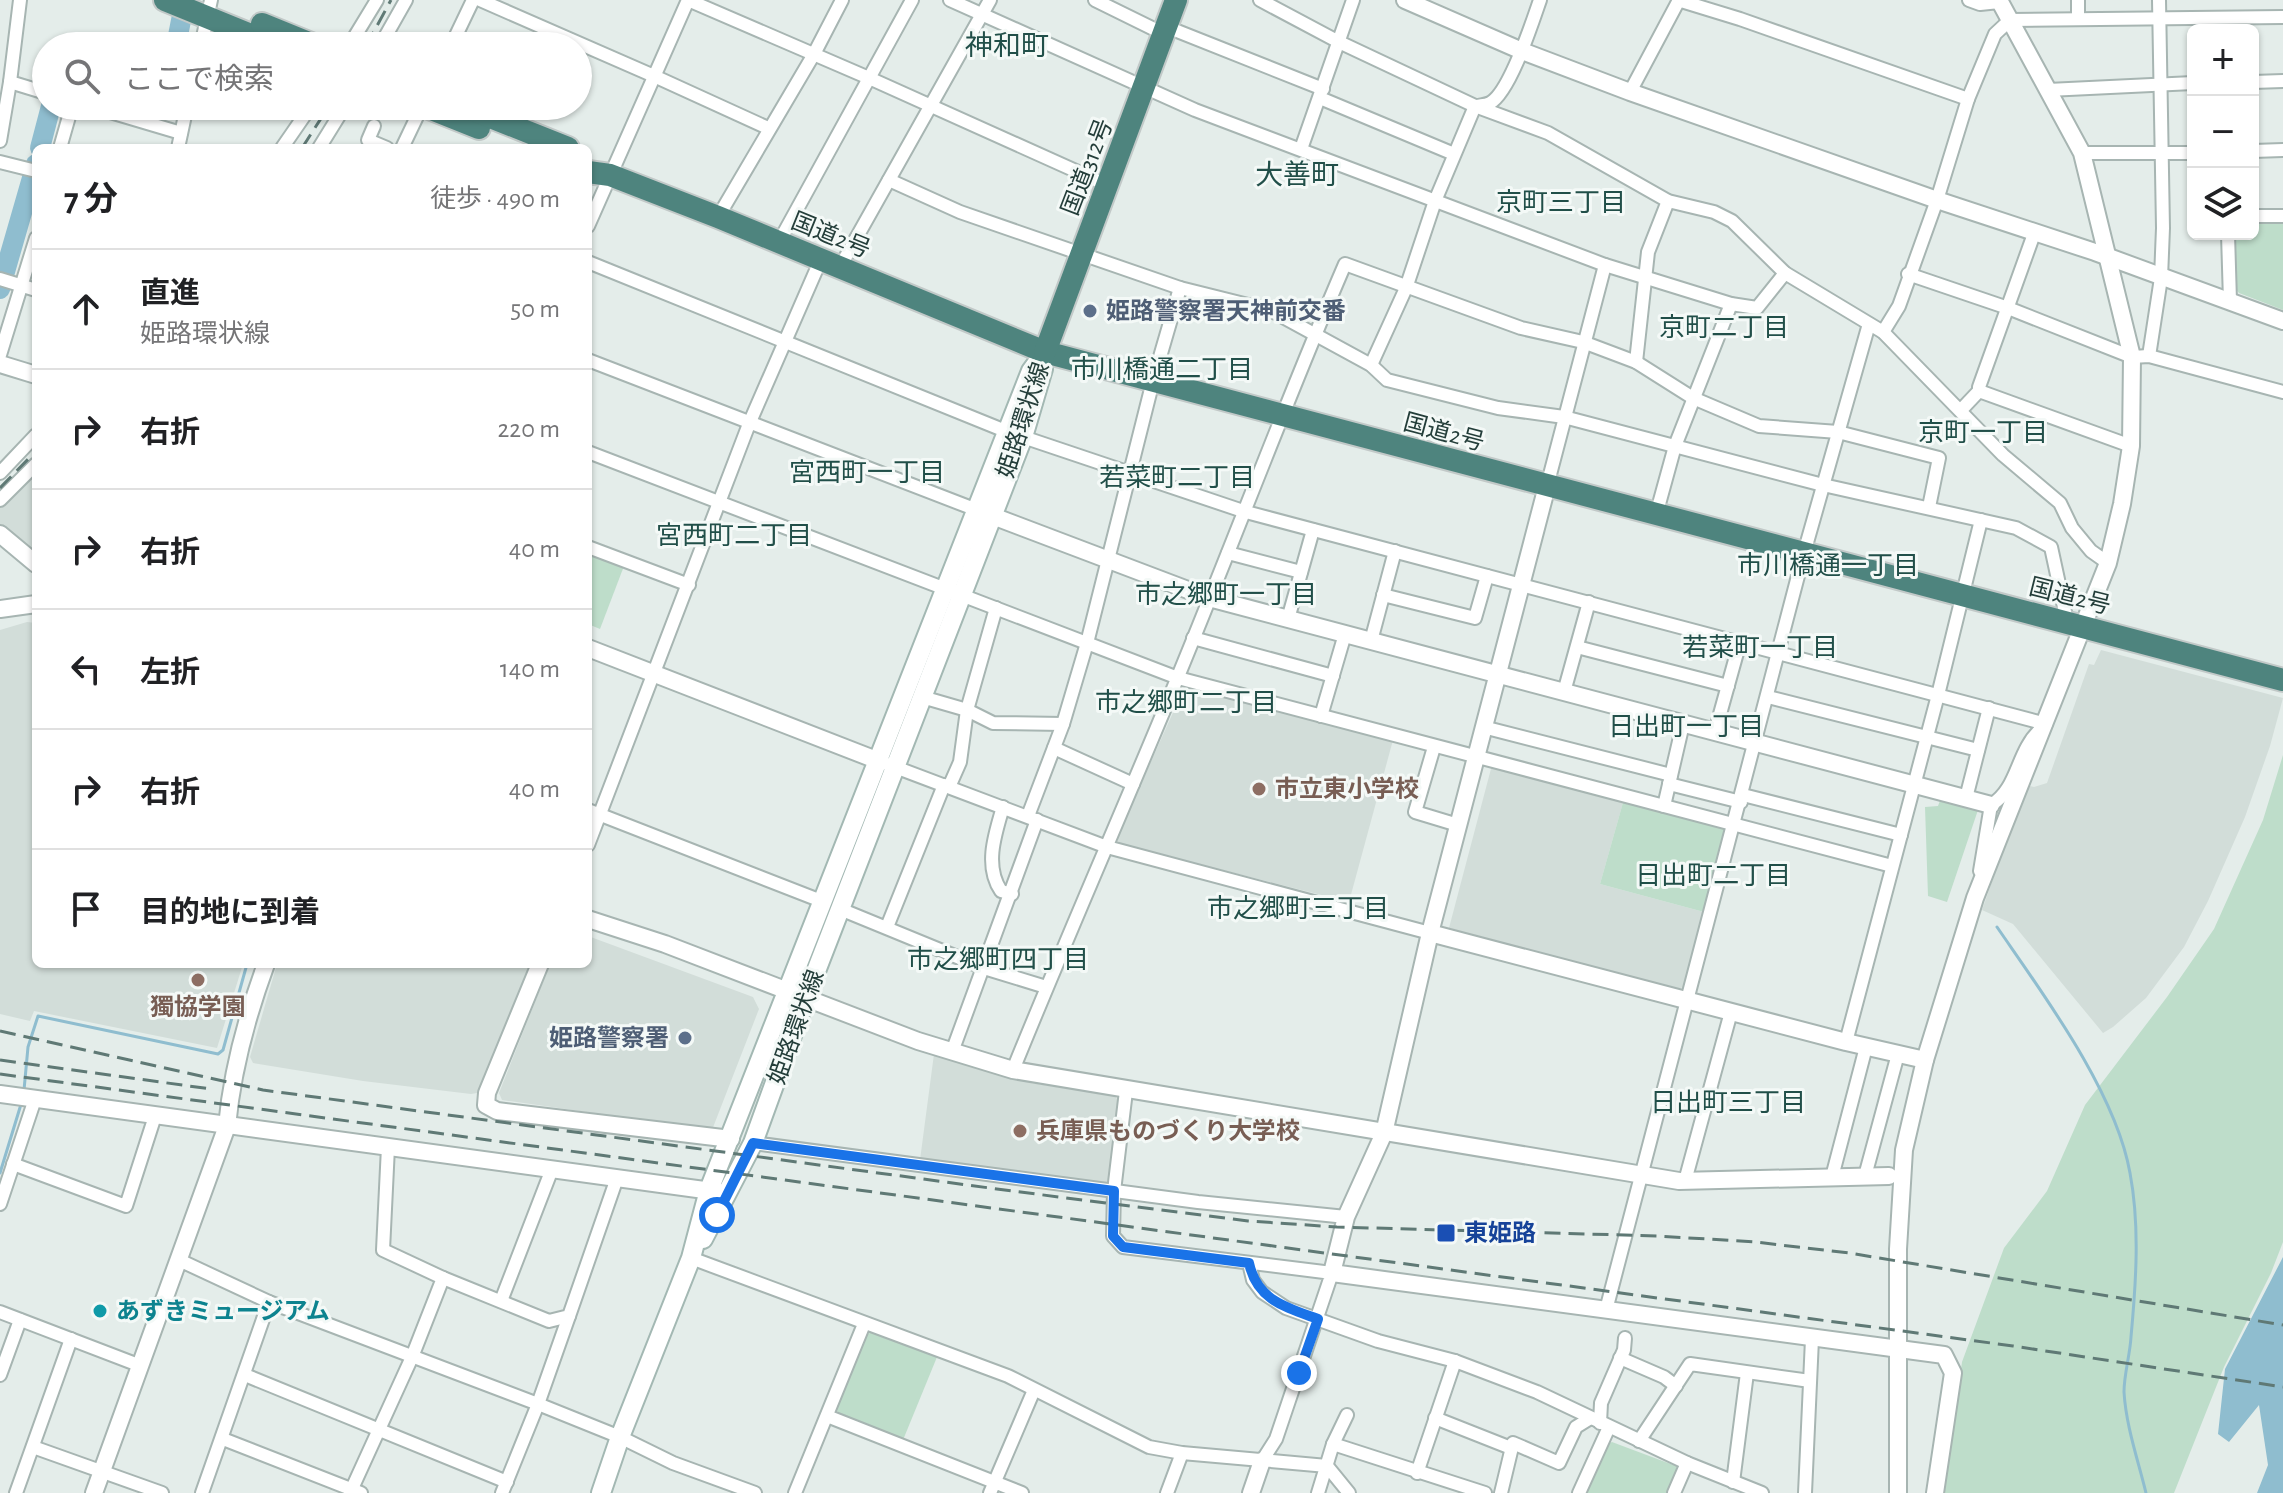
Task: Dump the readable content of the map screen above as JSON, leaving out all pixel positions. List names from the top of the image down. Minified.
{"streets":{"highway":["国道312号","国道2号"],"main road":["姫路環状線"]},"crossings":[["国道312号","国道2号"],["国道312号","姫路環状線"],["国道2号","姫路環状線"]],"districts":["神和町","大善町","京町三丁目","京町二丁目","市川橋通二丁目","京町一丁目","宮西町一丁目","若菜町二丁目","宮西町二丁目","市川橋通一丁目","市之郷町一丁目","若菜町一丁目","市之郷町二丁目","日出町一丁目","日出町二丁目","市之郷町三丁目","市之郷町四丁目","日出町三丁目"],"places":{"other":["姫路警察署天神前交番","市立東小学校","獨協学園","姫路警察署","兵庫県ものづくり大学校","あずきミュージアム"],"transit":["東姫路"]},"page":{"map_buttons":["+","−"],"search":"ここで検索","heading":["7 分","徒歩 · 490 m"],"list":[["直進","姫路環状線","50 m"],["右折","220 m"],["右折","40 m"],["左折","140 m"],["右折","40 m"],"目的地に到着"]}}
